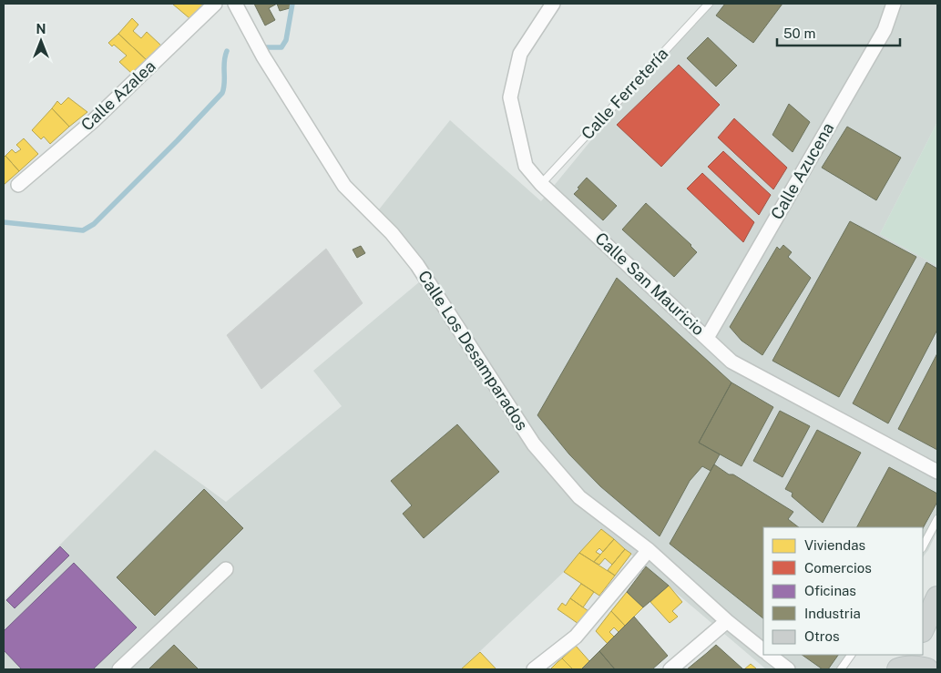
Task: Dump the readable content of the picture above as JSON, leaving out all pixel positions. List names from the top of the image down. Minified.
{"streets":{"street":["Calle Azalea","Calle Azucena","Calle San Mauricio","Calle Los Desamparados"],"lane":["Calle Ferretería"]},"crossings":[["Calle Ferretería","Calle San Mauricio"],["Calle Azucena","Calle San Mauricio"]],"legend":["Viviendas","Comercios","Oficinas","Industria","Otros"],"scale_bar":"50 m","north":"top"}
